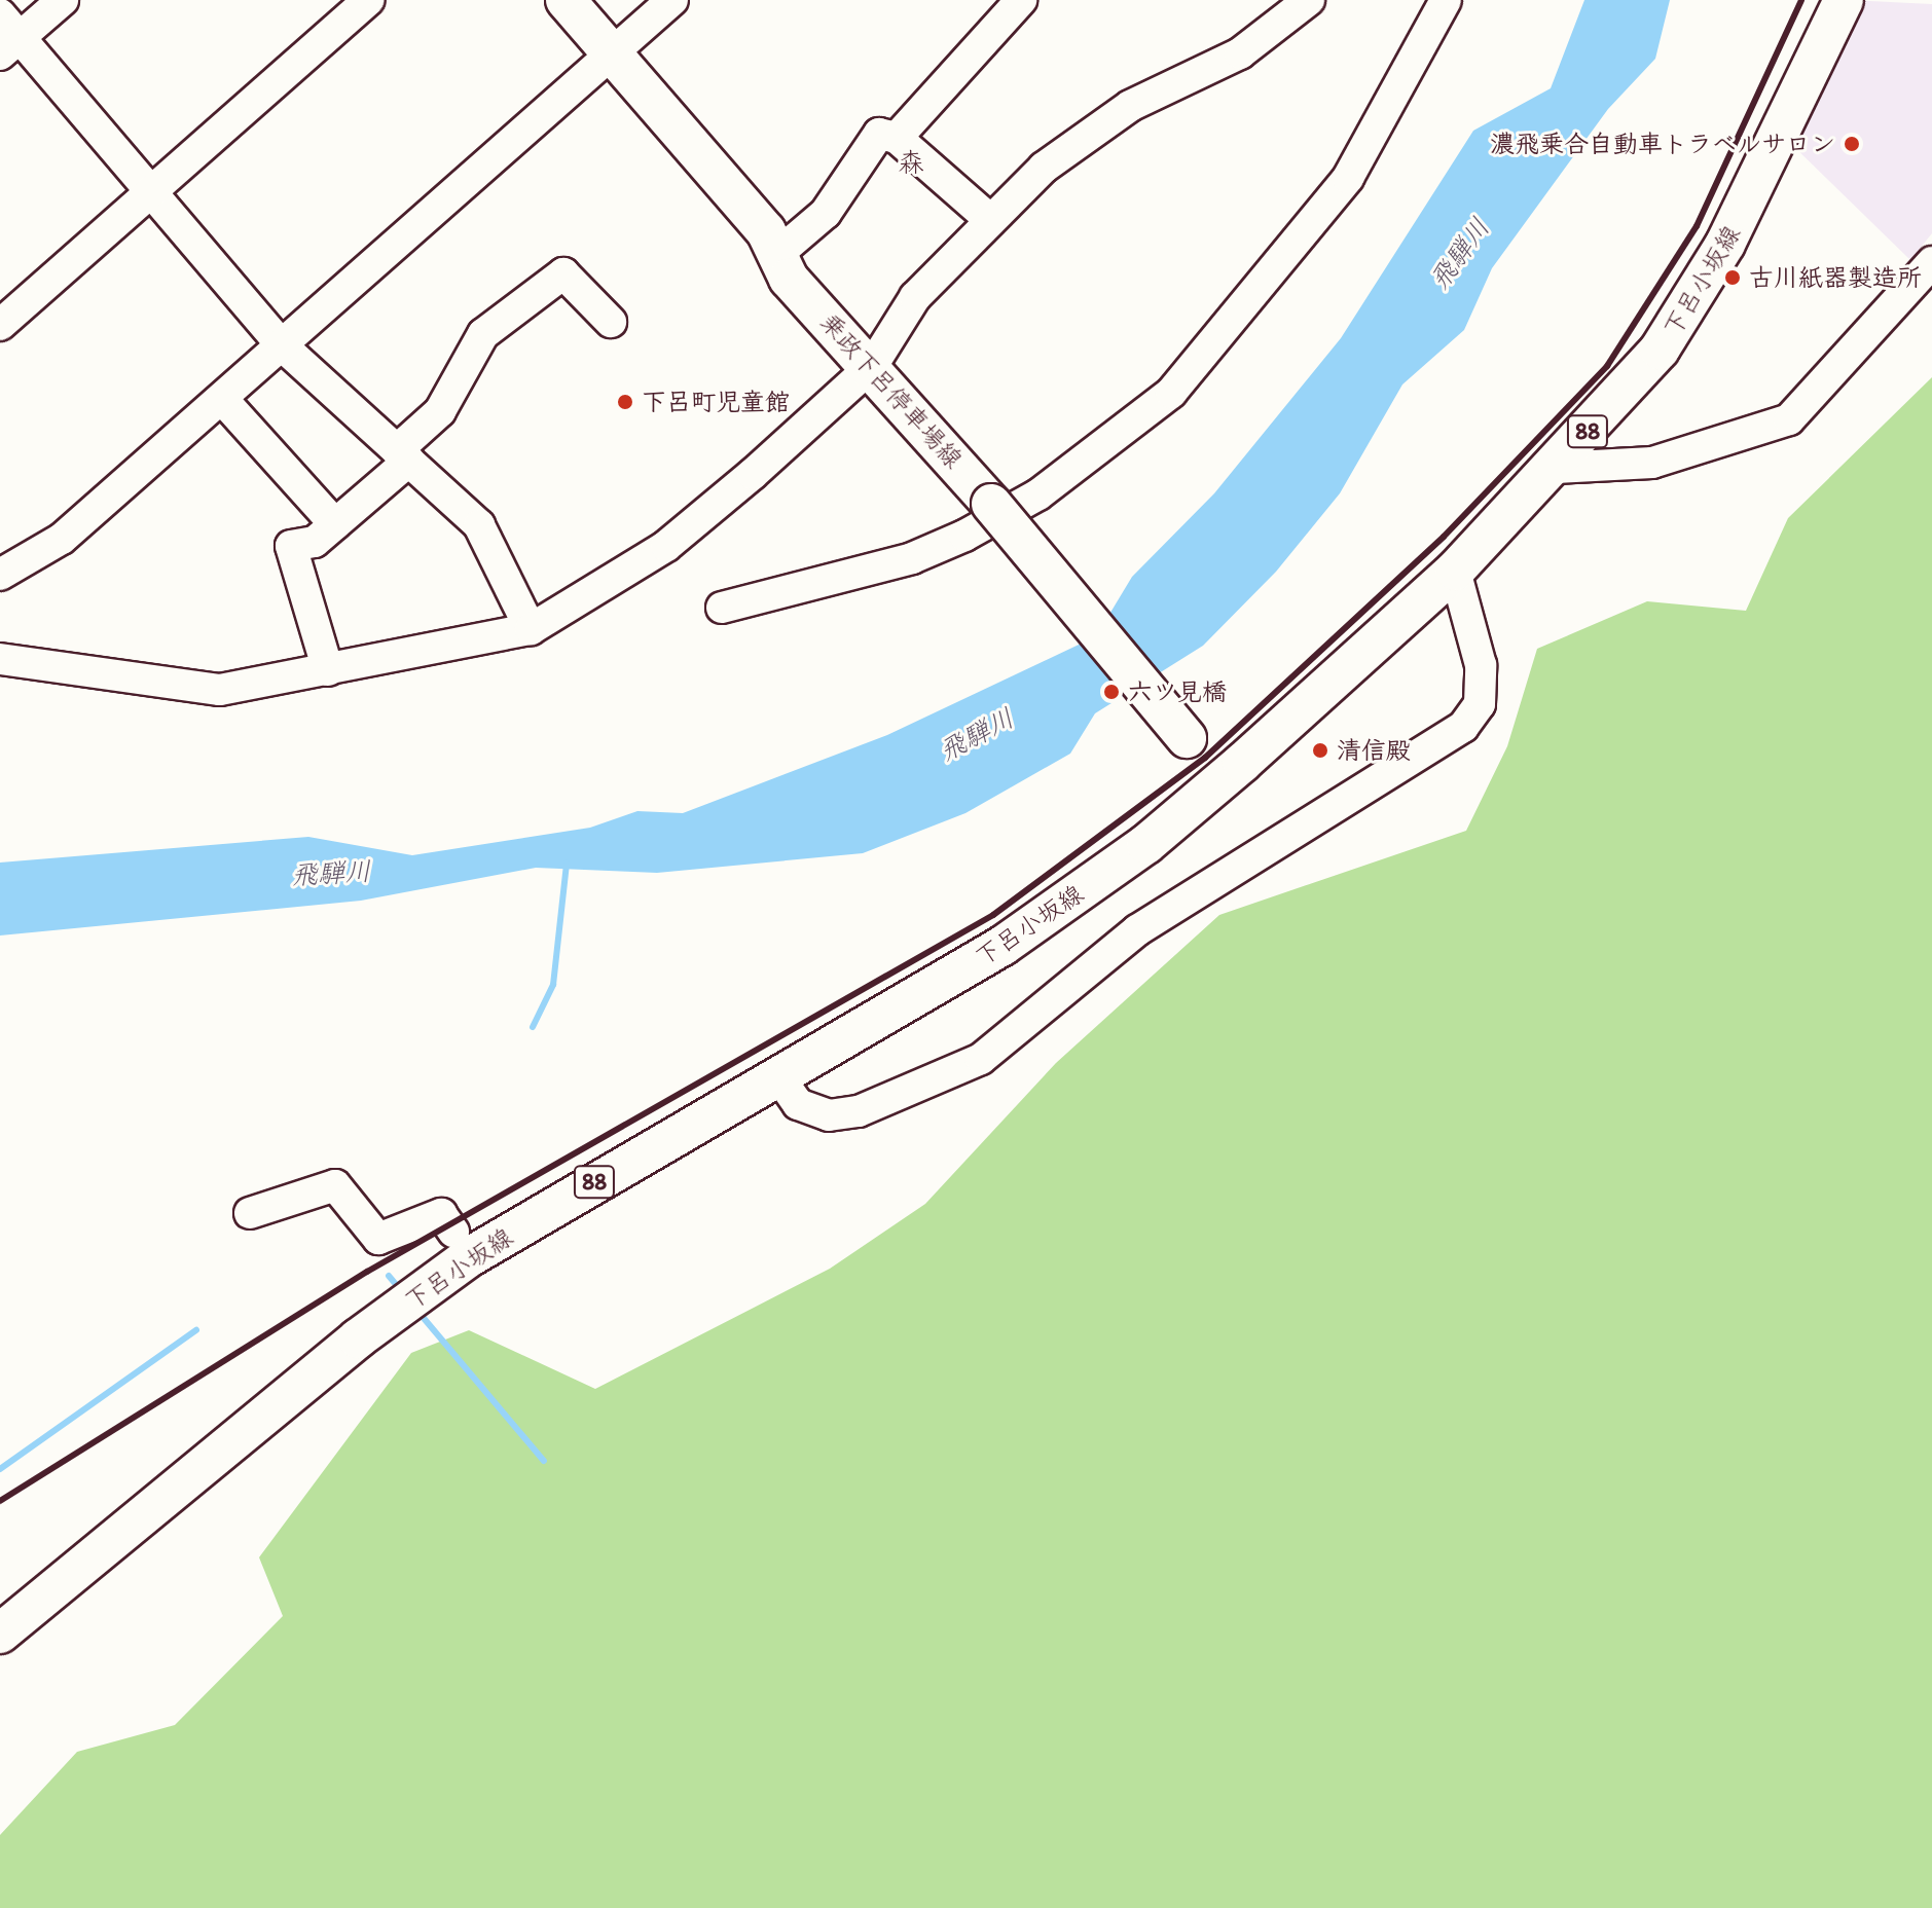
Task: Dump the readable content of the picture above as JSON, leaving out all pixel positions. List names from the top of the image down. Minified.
{"streets":{"main road":["下呂小坂線","乗政下呂停車場線","88"]},"crossings":[["下呂小坂線","乗政下呂停車場線"]],"districts":["森"],"water":["飛騨川"],"places":["濃飛乗合自動車トラベルサロン","古川紙器製造所","下呂町児童館","六ツ見橋","清信殿"]}
